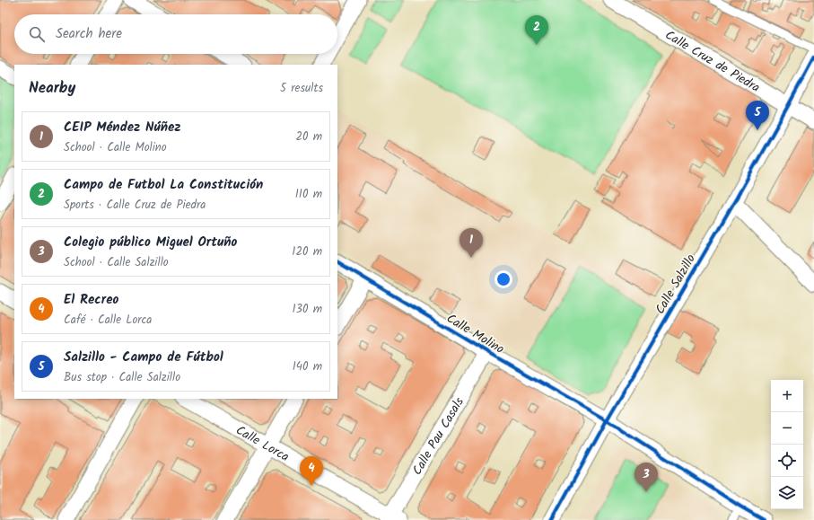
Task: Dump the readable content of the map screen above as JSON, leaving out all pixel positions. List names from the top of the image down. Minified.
{"streets":{"street":["Calle Cruz de Piedra","Calle Salzillo","Calle Molino","Calle Pau Casals","Calle Lorca"]},"crossings":[["Calle Cruz de Piedra","Calle Salzillo"],["Calle Salzillo","Calle Molino"],["Calle Molino","Calle Pau Casals"],["Calle Pau Casals","Calle Lorca"]],"page":{"search":"Search here","pins":["2","5","1","4","3"],"heading":["Nearby","5 results"],"list":[{"mark":"1","name":"CEIP Méndez Núñez","note":"School · Calle Molino","value":"20 m"},{"mark":"2","name":"Campo de Futbol La Constitución","note":"Sports · Calle Cruz de Piedra","value":"110 m"},{"mark":"3","name":"Colegio público Miguel Ortuño","note":"School · Calle Salzillo","value":"120 m"},{"mark":"4","name":"El Recreo","note":"Café · Calle Lorca","value":"130 m"},{"mark":"5","name":"Salzillo - Campo de Fútbol","note":"Bus stop · Calle Salzillo","value":"140 m"}],"map_buttons":["+","−"]}}
